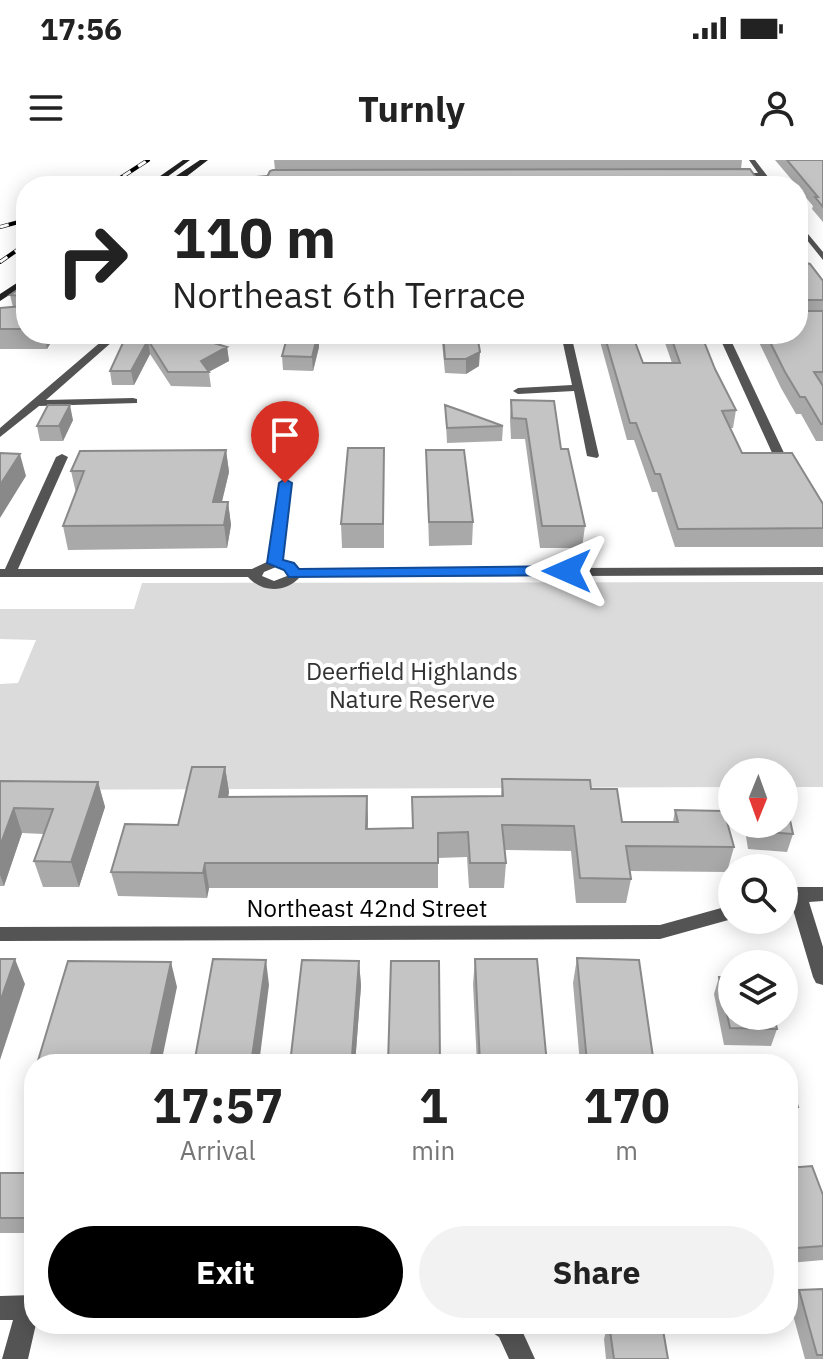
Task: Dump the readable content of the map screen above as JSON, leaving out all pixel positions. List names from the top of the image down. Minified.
{"streets":{"street":["Northeast 42nd Street"]},"parks":["Deerfield Highlands Nature Reserve"],"north":"bottom","page":{"status":"17:56","header":"Turnly","turn":["110 m","Northeast 6th Terrace"],"eta":["17:57","Arrival","1","min","170","m"],"buttons":["Exit","Share"]}}
